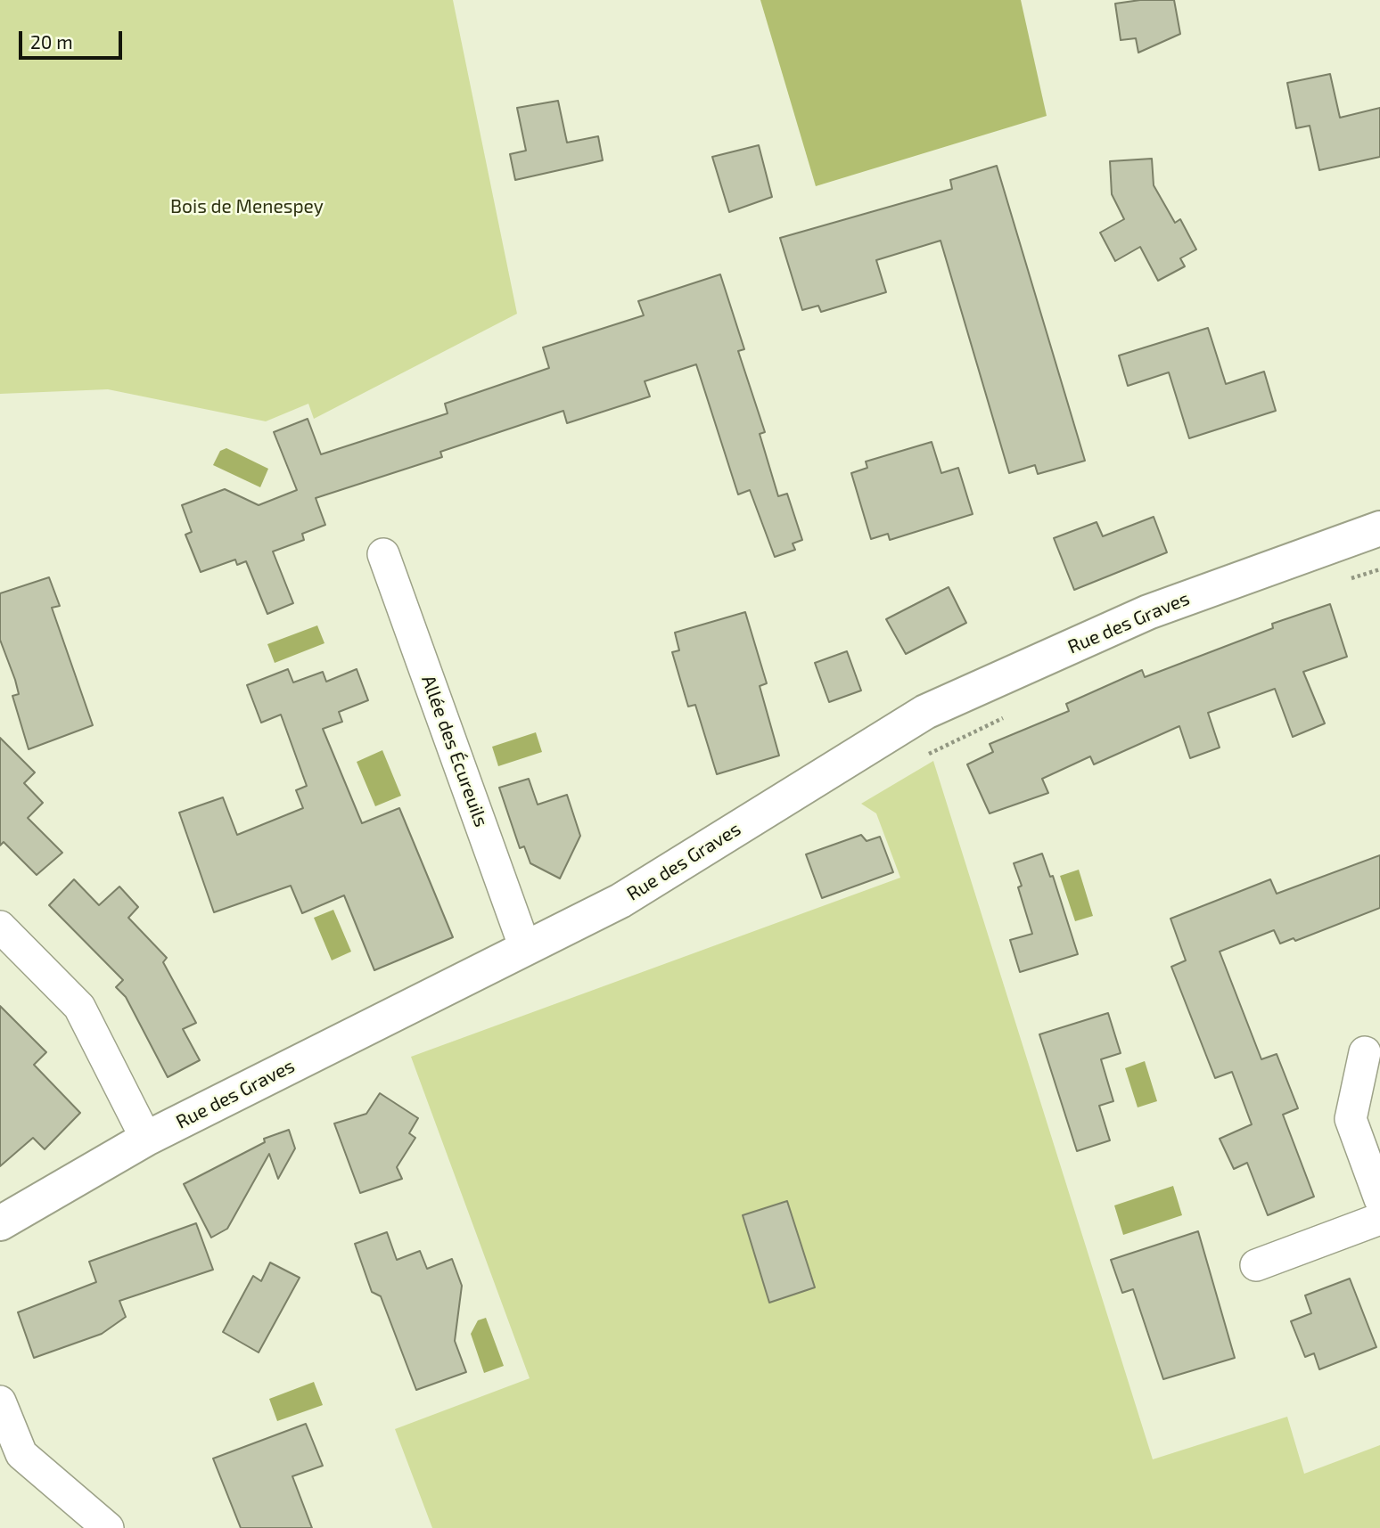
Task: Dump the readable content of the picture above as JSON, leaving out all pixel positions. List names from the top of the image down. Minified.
{"streets":{"street":["Rue des Graves","Allée des Écureuils"]},"crossings":[["Rue des Graves","Allée des Écureuils"]],"parks":["Bois de Menespey"],"scale_bar":"20 m"}
